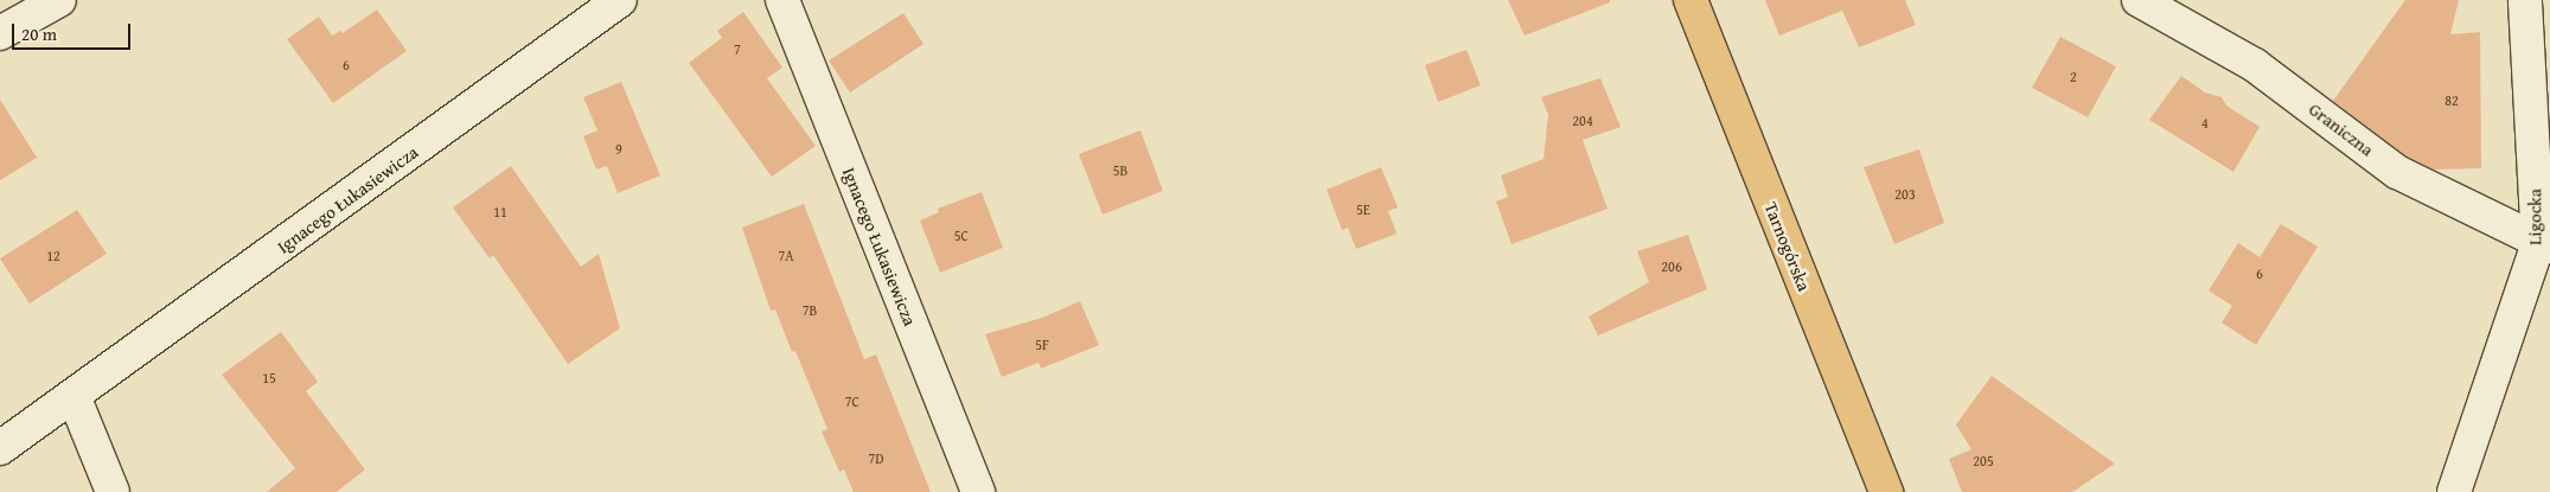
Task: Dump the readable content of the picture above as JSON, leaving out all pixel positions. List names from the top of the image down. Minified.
{"streets":{"main road":["Tarnogórska"],"street":["Graniczna","Ignacego Łukasiewicza","Ligocka"]},"crossings":[["Graniczna","Ligocka"]],"house_numbers":["7","6","2","82","204","4","9","5B","203","5E","11","5C","12","7A","206","6","7B","5F","15","7C","7D","205"],"scale_bar":"20 m"}
